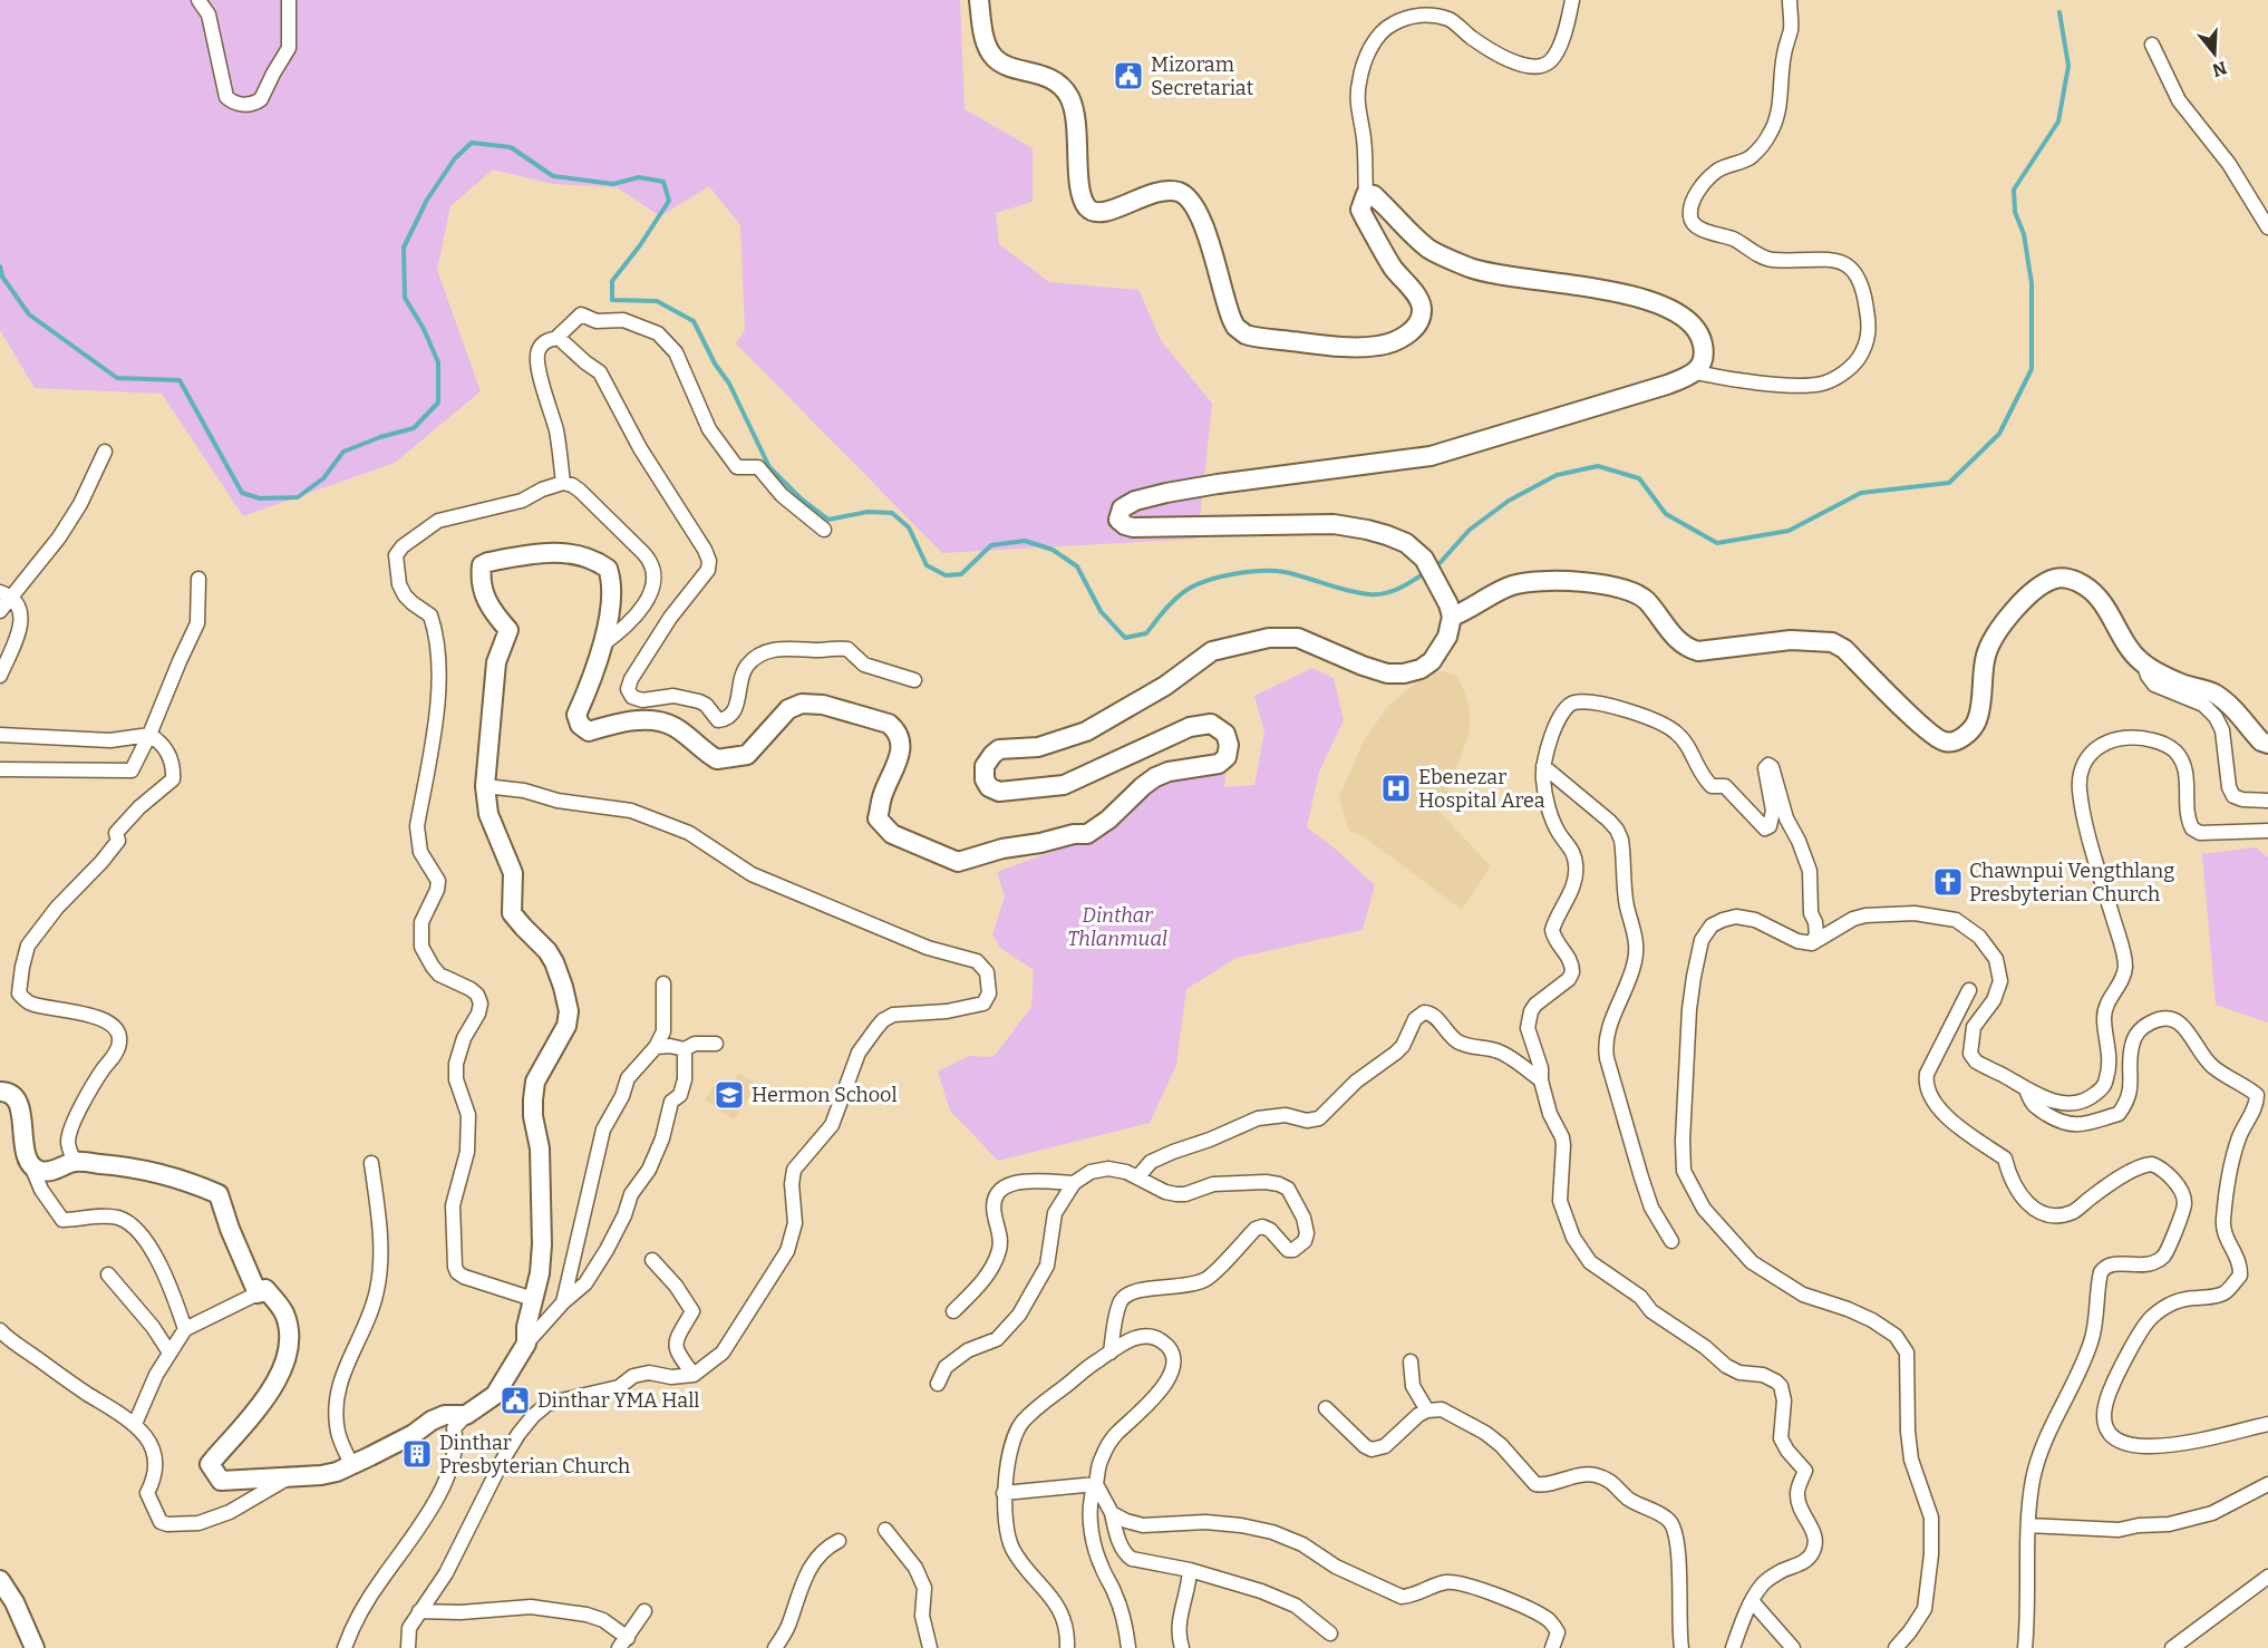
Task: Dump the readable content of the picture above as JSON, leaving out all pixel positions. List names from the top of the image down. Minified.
{"parks":["Dinthar Thlanmual"],"places":{"public building":["Mizoram Secretariat","Dinthar YMA Hall"],"hospital":["Ebenezar Hospital Area"],"church":["Chawnpui Vengthlang Presbyterian Church"],"school or university":["Hermon School"],"building":["Dinthar Presbyterian Church"]},"north":"bottom"}
